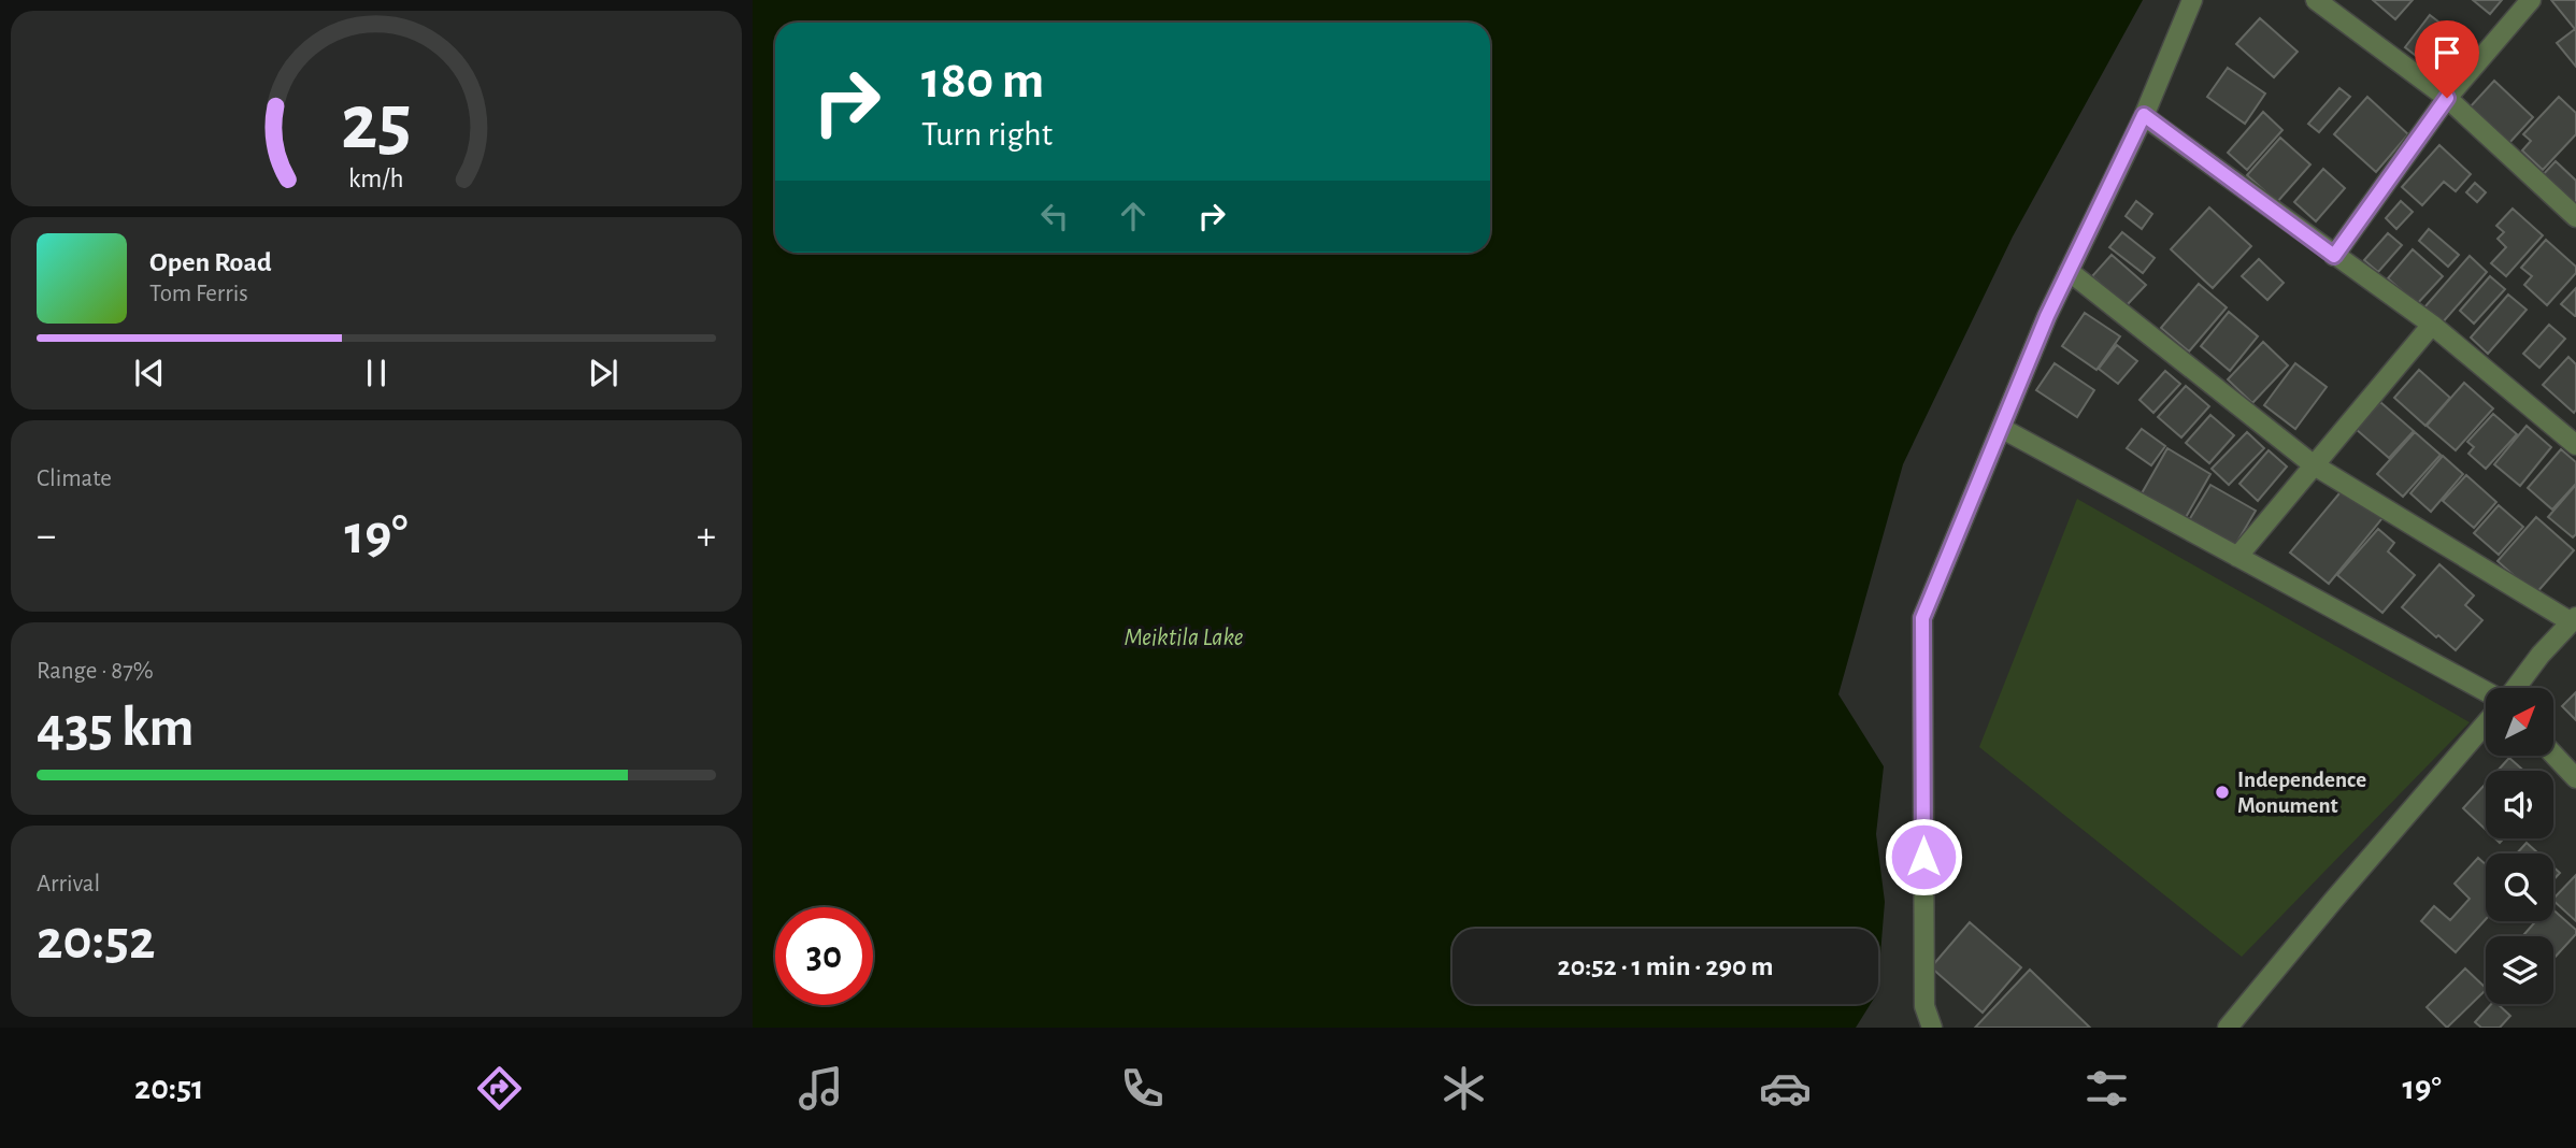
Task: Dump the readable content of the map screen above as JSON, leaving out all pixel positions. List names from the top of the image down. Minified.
{"water":["Meiktila Lake"],"places":["Independence Monument"],"north":"top right","page":{"turn":["180 m","Turn right"],"song":["Open Road","Tom Ferris"],"tile":["Climate",["Range · 87%","435 km"],["Arrival","20:52"]],"heat":["−","19°","+"],"limit":"30","trip":"20:52 · 1 min · 290 m","tabs":["20:51","19°"],"gauge":["25","km/h"]}}
